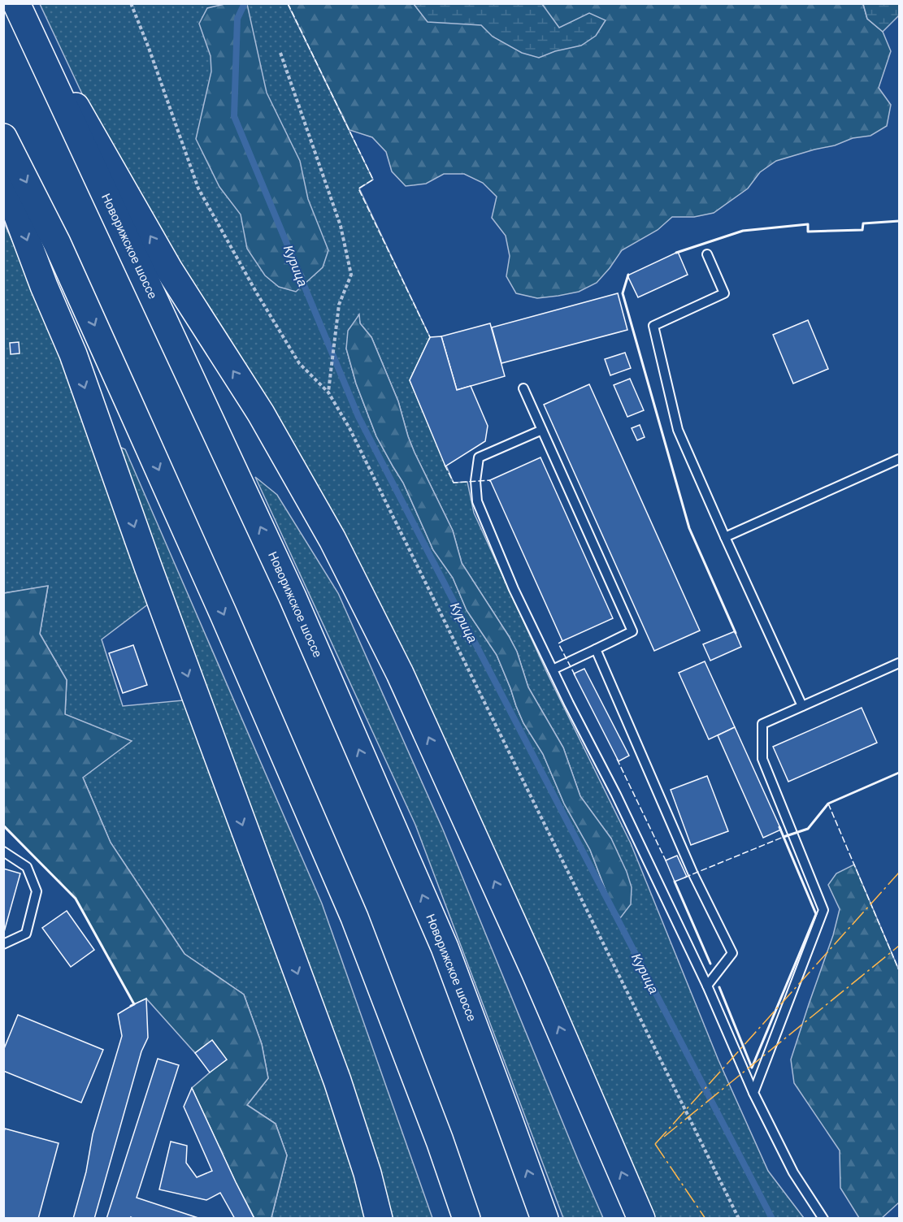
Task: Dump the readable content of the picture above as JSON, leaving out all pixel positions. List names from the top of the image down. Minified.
{"streets":{"main road":["Новорижское шоссе"]},"water":["Курица"]}
